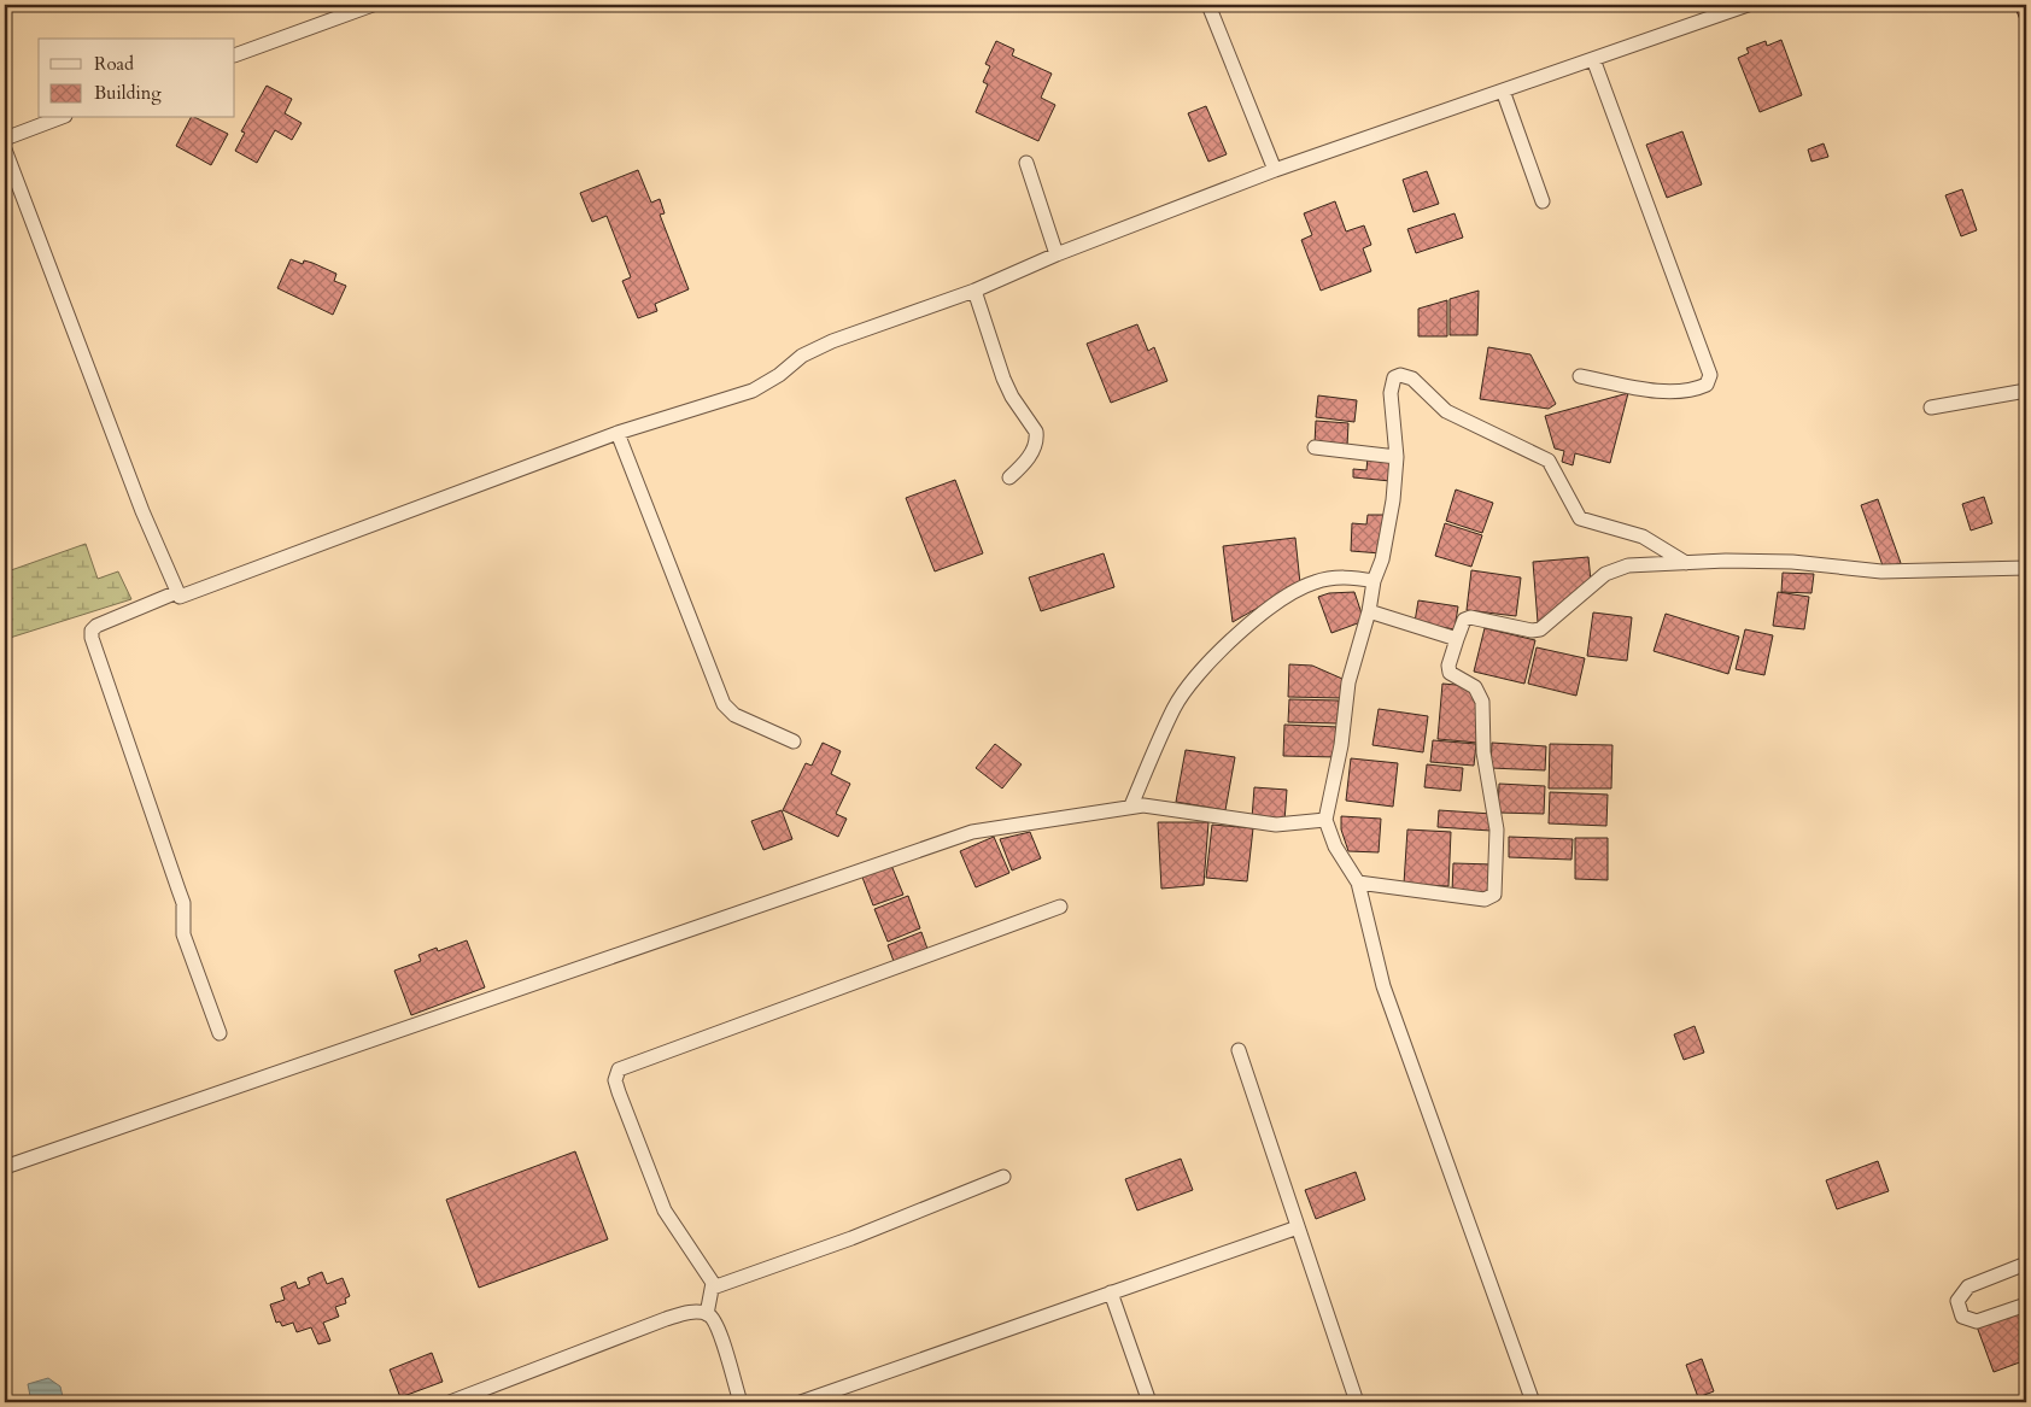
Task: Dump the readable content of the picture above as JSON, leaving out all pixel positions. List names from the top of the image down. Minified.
{"legend":["Road","Building"]}
